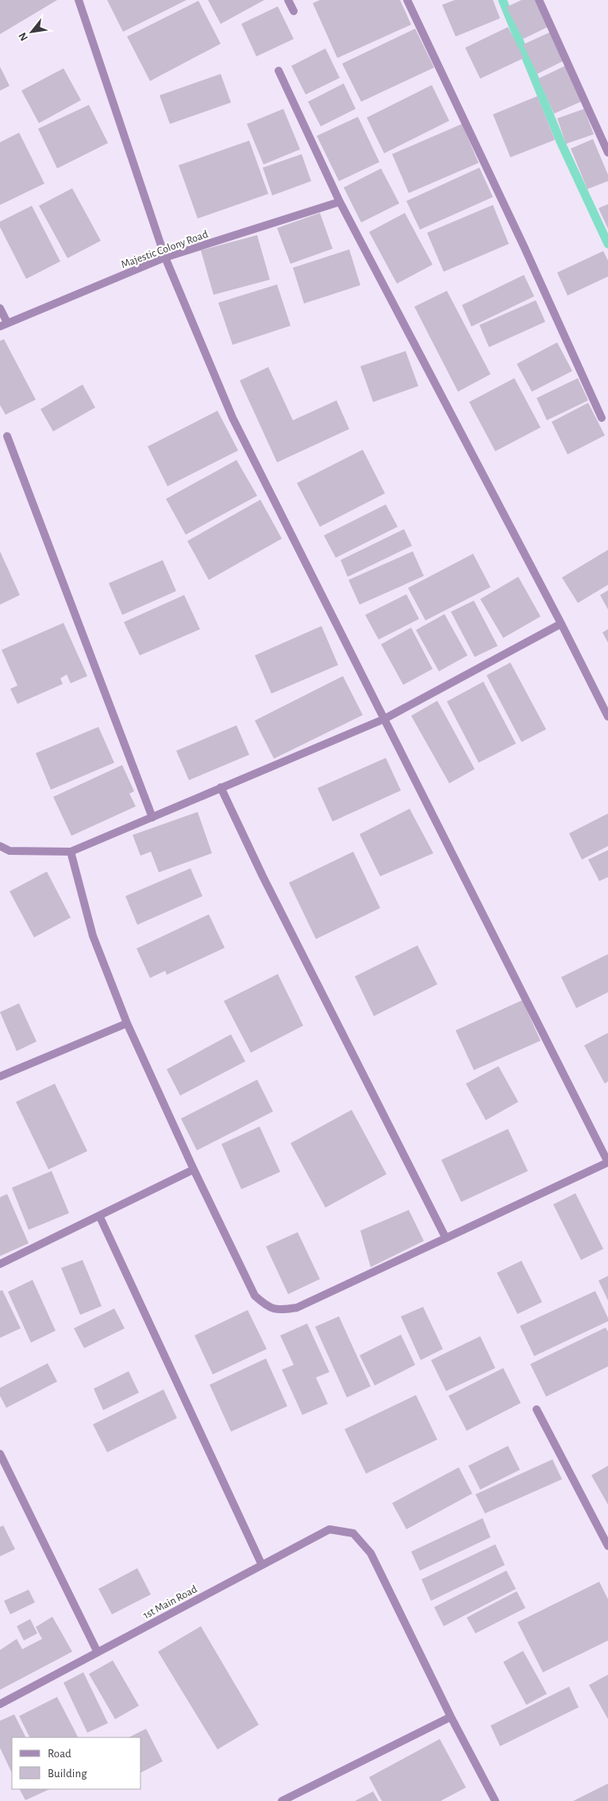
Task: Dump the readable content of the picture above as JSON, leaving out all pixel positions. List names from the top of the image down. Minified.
{"streets":{"street":["Majestic Colony Road","1st Main Road"]},"legend":["Road","Building"],"north":"bottom left"}
